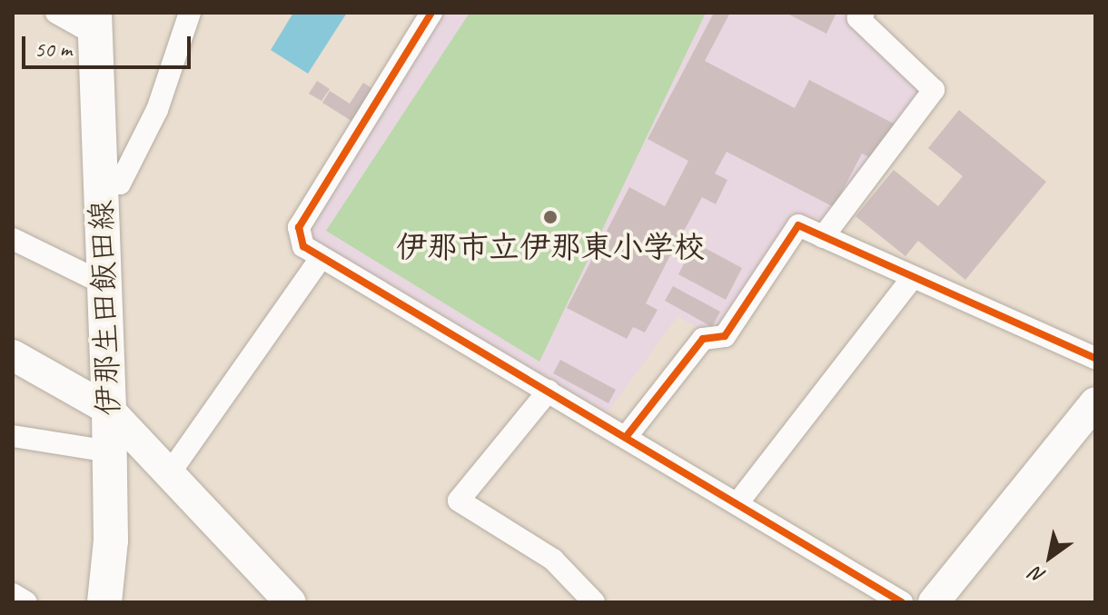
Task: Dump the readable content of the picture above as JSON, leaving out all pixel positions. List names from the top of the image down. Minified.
{"streets":{"main road":["伊那生田飯田線"]},"places":["伊那市立伊那東小学校"],"scale_bar":"50 m","north":"bottom left"}
